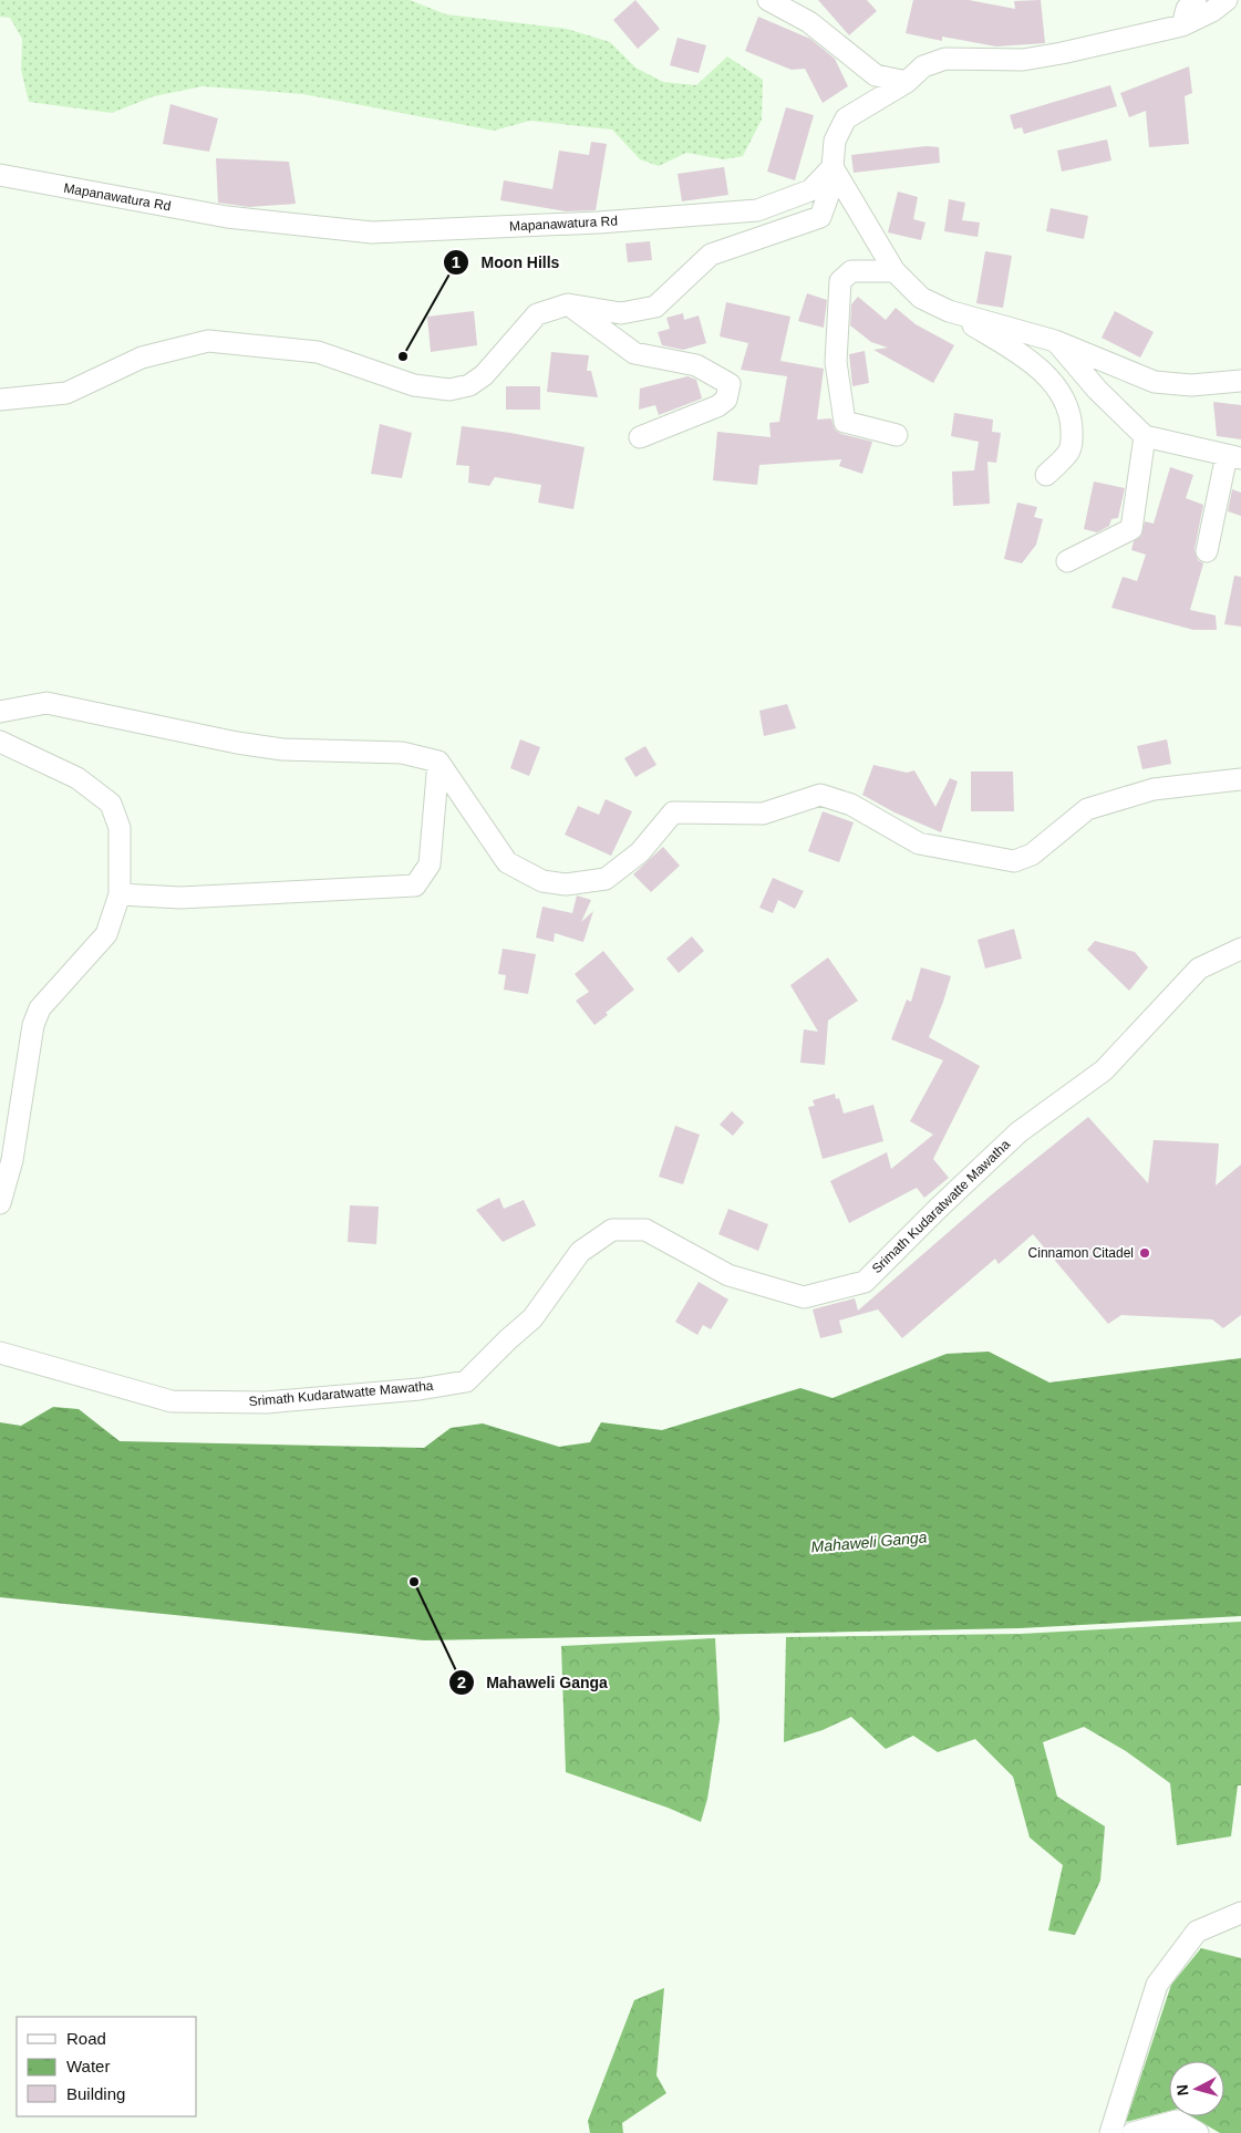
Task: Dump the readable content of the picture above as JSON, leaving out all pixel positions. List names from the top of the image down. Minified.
{"streets":{"street":["Mapanawatura Rd","Srimath Kudaratwatte Mawatha"]},"water":["Mahaweli Ganga"],"places":["Moon Hills","Cinnamon Citadel","Mahaweli Ganga"],"legend":["Road","Water","Building"],"north":"left"}
